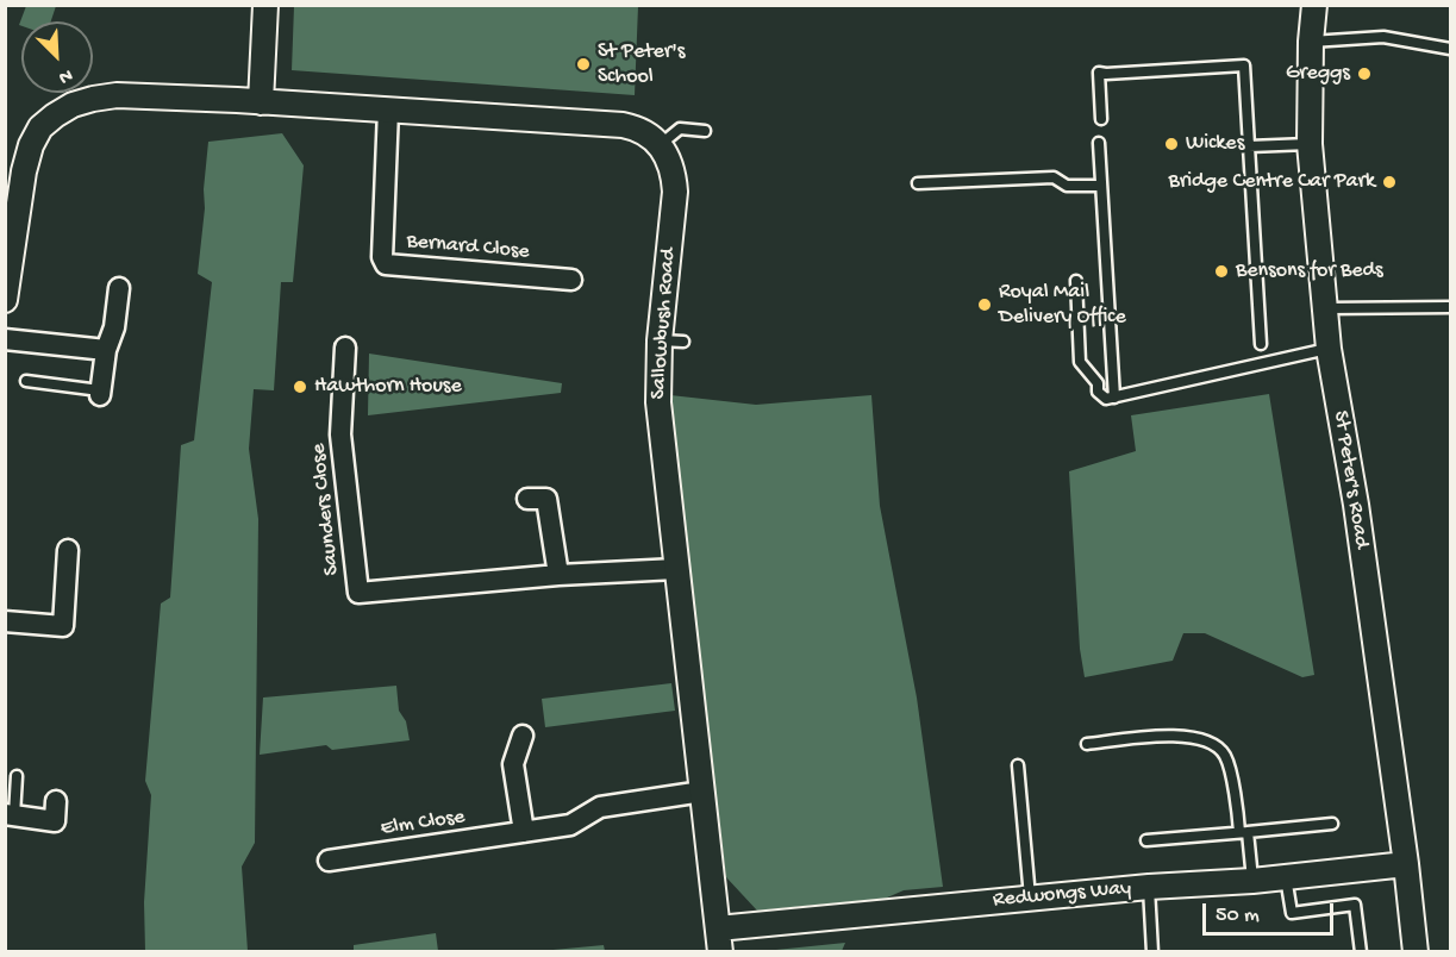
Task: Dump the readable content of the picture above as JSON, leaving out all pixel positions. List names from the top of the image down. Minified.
{"streets":{"street":["Bernard Close","Sallowbush Road","St Peter's Road","Saunders Close","Elm Close","Redwongs Way"]},"crossings":[["Sallowbush Road","Saunders Close"],["Sallowbush Road","Elm Close"],["Sallowbush Road","Redwongs Way"],["St Peter's Road","Redwongs Way"]],"places":["St Peter's School","Greggs","Wickes","Bridge Centre Car Park","Bensons for Beds","Royal Mail Delivery Office","Hawthorn House"],"scale_bar":"50 m","north":"bottom right"}
